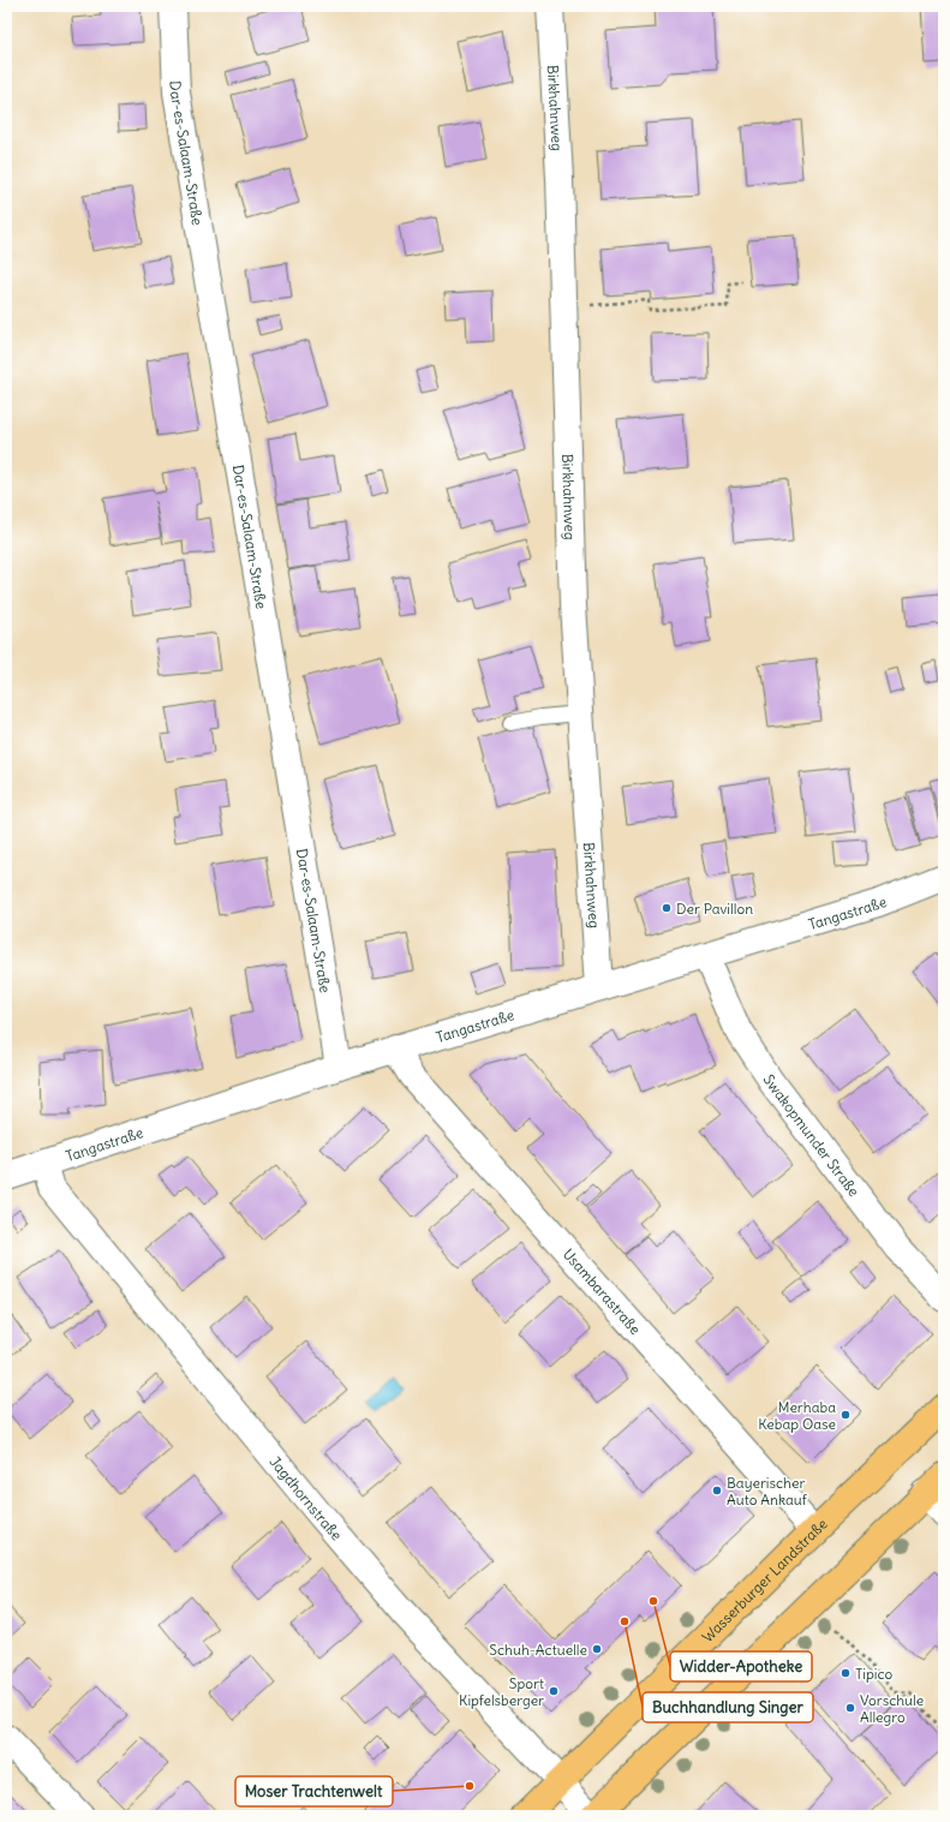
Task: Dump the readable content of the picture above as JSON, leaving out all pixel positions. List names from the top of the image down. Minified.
{"streets":{"main road":["Wasserburger Landstraße"],"street":["Birkhahnweg","Dar-es-Salaam-Straße","Tangastraße","Swakopmunder Straße","Usambarastraße","Jagdhornstraße"]},"crossings":[["Birkhahnweg","Tangastraße"],["Dar-es-Salaam-Straße","Tangastraße"],["Tangastraße","Swakopmunder Straße"],["Tangastraße","Usambarastraße"],["Tangastraße","Jagdhornstraße"],["Usambarastraße","Wasserburger Landstraße"],["Jagdhornstraße","Wasserburger Landstraße"]],"places":["Der Pavillon","Merhaba Kebap Oase","Bayerischer Auto Ankauf","Widder-Apotheke","Buchhandlung Singer","Schuh-Actuelle","Tipico","Sport Kipfelsberger","Vorschule Allegro","Moser Trachtenwelt"]}
